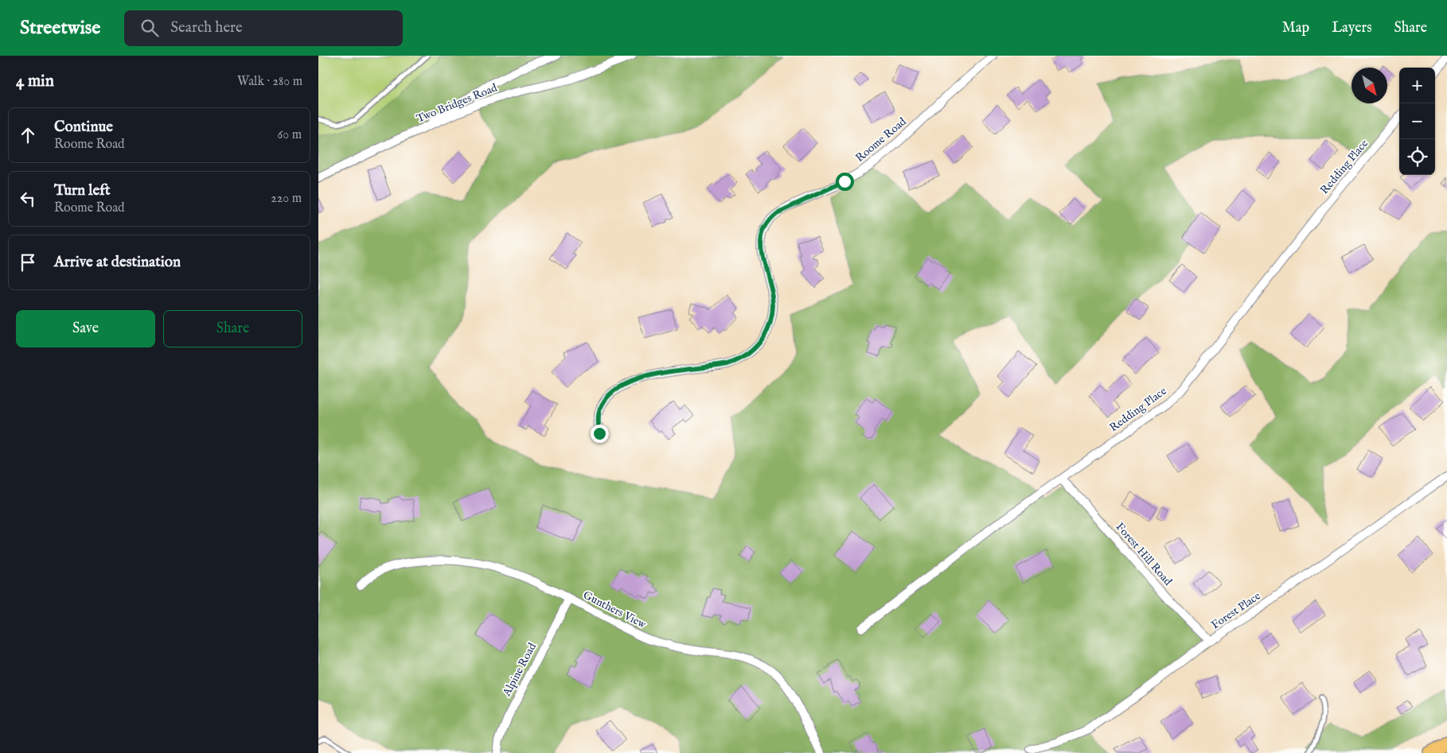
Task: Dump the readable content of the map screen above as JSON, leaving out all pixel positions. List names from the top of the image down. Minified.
{"streets":{"street":["Two Bridges Road","Roome Road","Redding Place","Forest Hill Road","Gunthers View","Forest Place","Alpine Road"]},"crossings":[["Redding Place","Forest Hill Road"],["Forest Hill Road","Forest Place"],["Gunthers View","Alpine Road"]],"north":"bottom right","page":{"header":"Streetwise","search":"Search here","nav":["Map","Layers","Share"],"heading":["4 min","Walk · 280 m"],"map_buttons":["+","−"],"list":[["Continue","Roome Road","60 m"],["Turn left","Roome Road","220 m"],"Arrive at destination"],"buttons":["Save","Share"]}}
